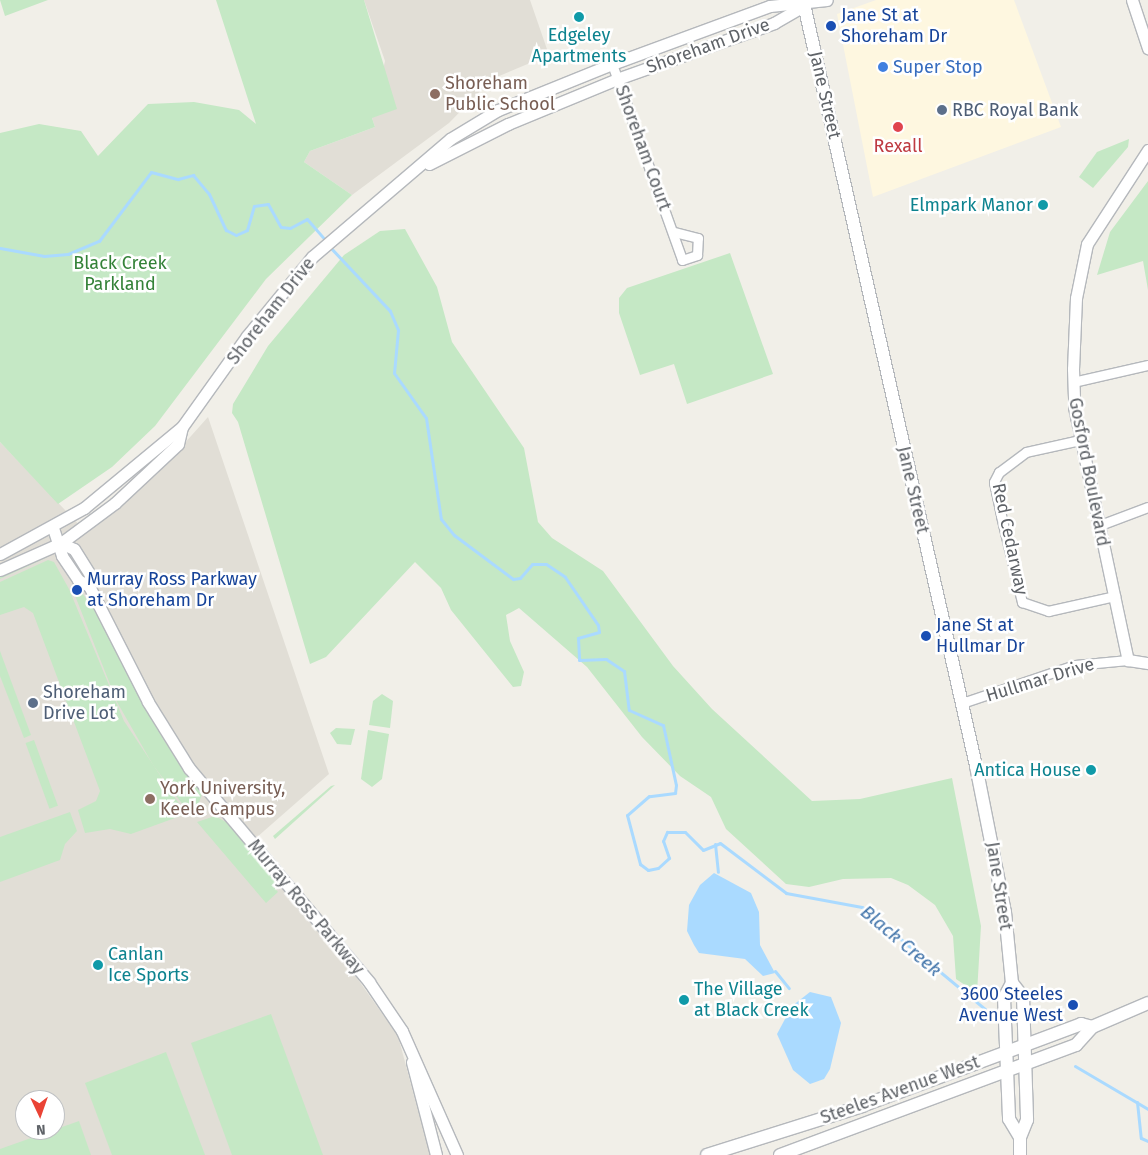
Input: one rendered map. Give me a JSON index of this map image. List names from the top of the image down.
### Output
{
  "streets": {
    "main road": ["Jane Street", "Steeles Avenue West"],
    "street": [
      "Shoreham Drive",
      "Shoreham Court",
      "Gosford Boulevard",
      "Red Cedarway",
      "Hullmar Drive",
      "Murray Ross Parkway"
    ]
  },
  "crossings": [
    ["Shoreham Drive", "Jane Street"],
    ["Shoreham Drive", "Shoreham Court"],
    ["Shoreham Drive", "Murray Ross Parkway"],
    ["Jane Street", "Hullmar Drive"],
    ["Jane Street", "Steeles Avenue West"],
    ["Gosford Boulevard", "Red Cedarway"],
    ["Gosford Boulevard", "Hullmar Drive"]
  ],
  "water": ["Black Creek"],
  "parks": ["Black Creek Parkland"],
  "places": [
    "Edgeley Apartments",
    "Jane St at Shoreham Dr",
    "Super Stop",
    "Shoreham Public School",
    "RBC Royal Bank",
    "Rexall",
    "Elmpark Manor",
    "Murray Ross Parkway at Shoreham Dr",
    "Jane St at Hullmar Dr",
    "Shoreham Drive Lot",
    "Antica House",
    "York University, Keele Campus",
    "Canlan Ice Sports",
    "The Village at Black Creek",
    "3600 Steeles Avenue West"
  ],
  "north": "bottom"
}
